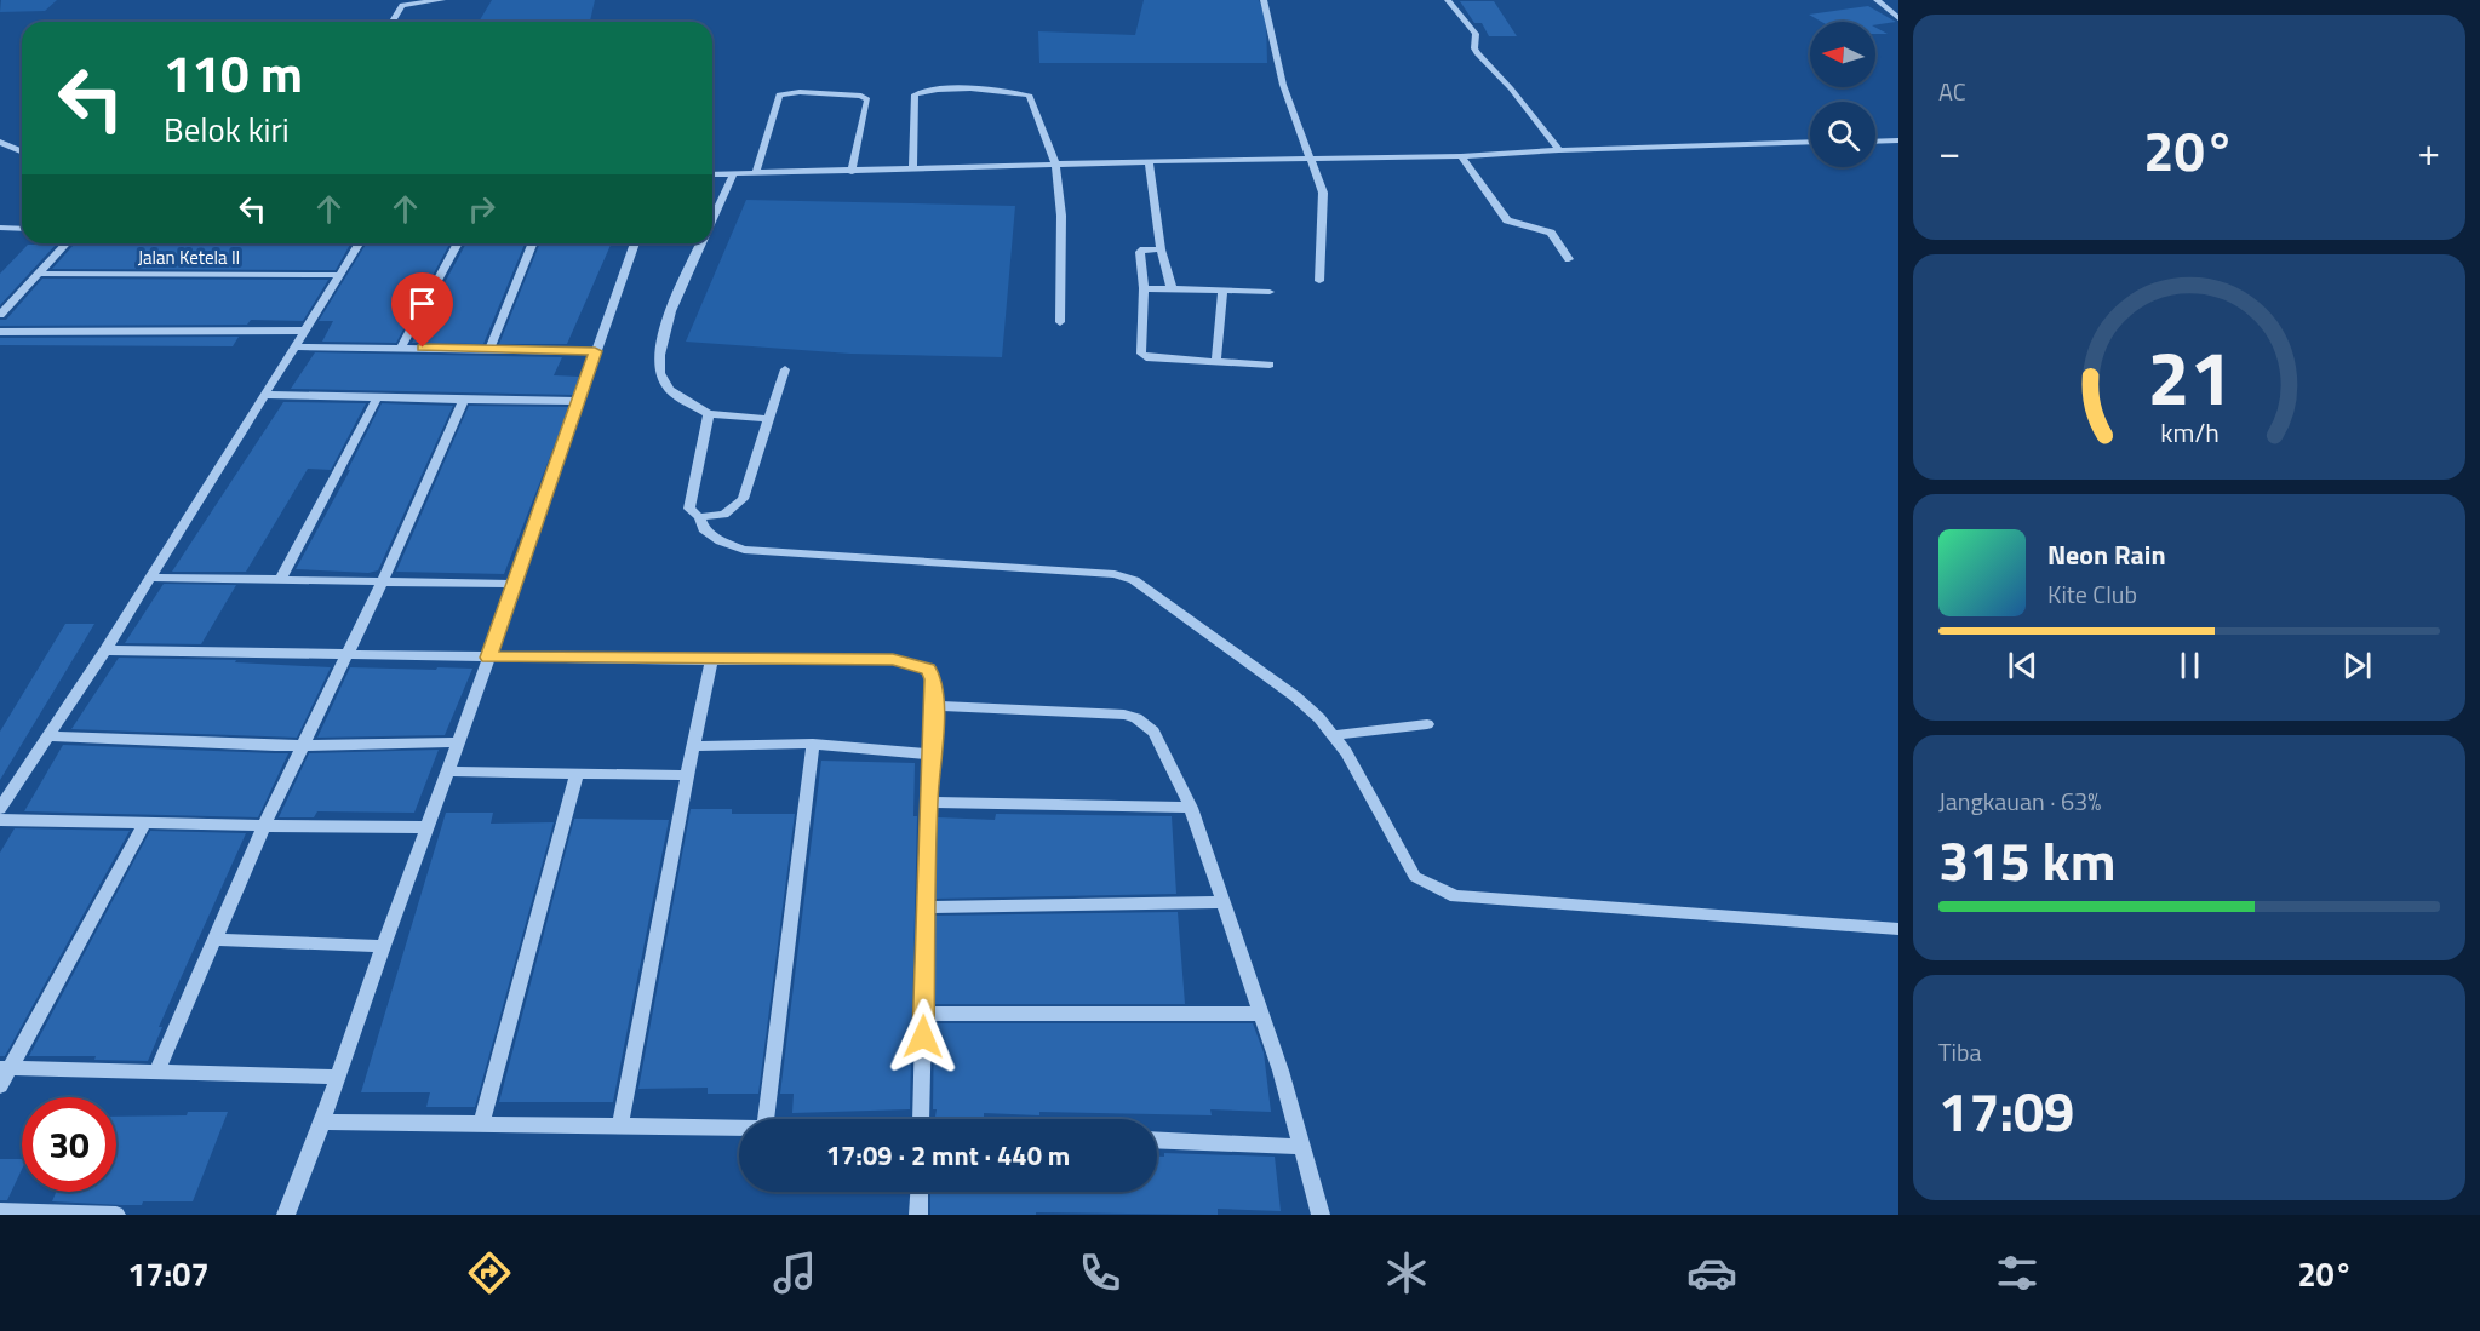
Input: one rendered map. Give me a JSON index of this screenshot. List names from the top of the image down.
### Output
{
  "streets": {
    "street": ["Jalan Ketela II"]
  },
  "north": "left",
  "page": {
    "tile": [
      "AC",
      ["Jangkauan · 63%", "315 km"],
      ["Tiba", "17:09"]
    ],
    "turn": ["110 m", "Belok kiri"],
    "heat": ["−", "20°", "+"],
    "song": ["Neon Rain", "Kite Club"],
    "limit": "30",
    "trip": "17:09 · 2 mnt · 440 m",
    "tabs": ["17:07", "20°"],
    "gauge": ["21", "km/h"]
  }
}
